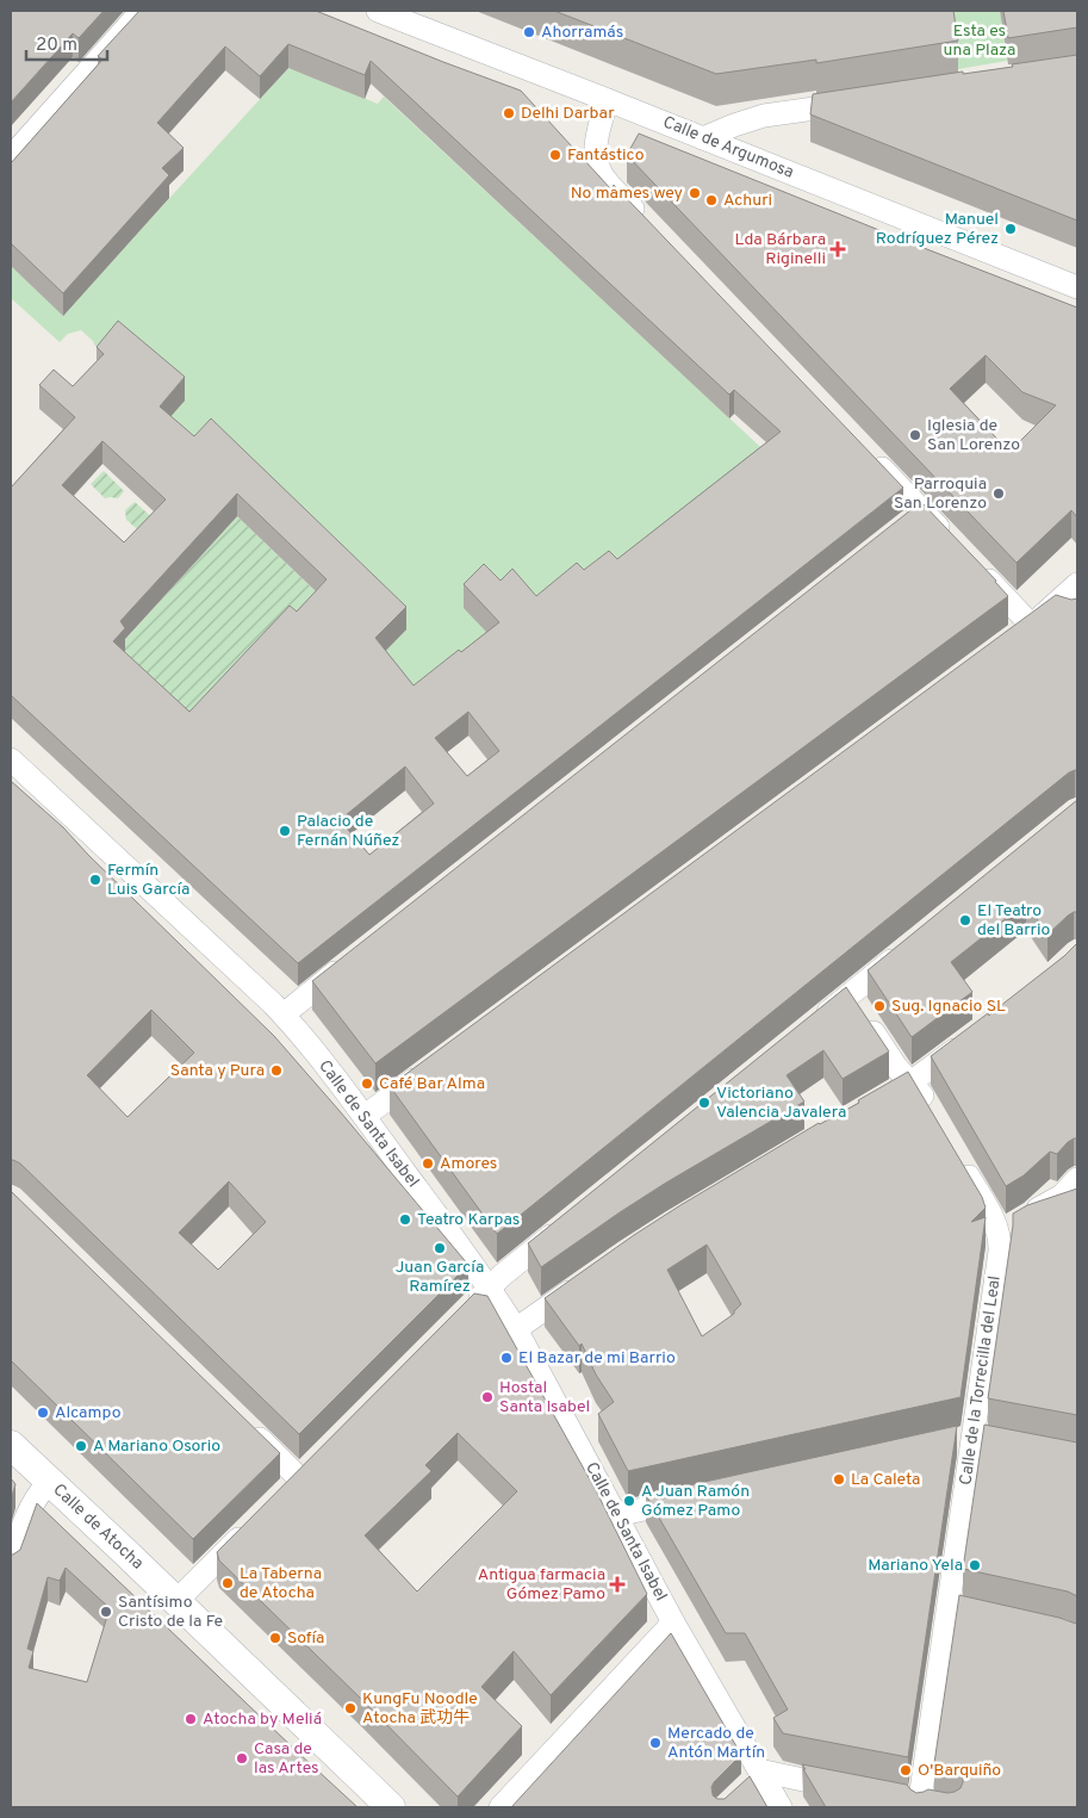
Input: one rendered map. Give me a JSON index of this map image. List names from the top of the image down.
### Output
{
  "streets": {
    "street": [
      "Calle de Argumosa",
      "Calle de Santa Isabel",
      "Calle de la Torrecilla del Leal",
      "Calle de Atocha"
    ]
  },
  "parks": ["Esta es una Plaza"],
  "places": {
    "other": [
      "Ahorramás",
      "Delhi Darbar",
      "Fantástico",
      "No mames wey",
      "Achuri",
      "Manuel Rodríguez Pérez",
      "Iglesia de San Lorenzo",
      "Parroquia San Lorenzo",
      "Palacio de Fernán Núñez",
      "Fermín Luis García",
      "El Teatro del Barrio",
      "Sug. Ignacio SL",
      "Santa y Pura",
      "Café Bar Alma",
      "Victoriano Valencia Javalera",
      "Amores",
      "Teatro Karpas",
      "Juan García Ramírez",
      "El Bazar de mi Barrio",
      "Hostal Santa Isabel",
      "Alcampo",
      "A Mariano Osorio",
      "La Caleta",
      "A Juan Ramón Gómez Pamo",
      "Mariano Yela",
      "La Taberna de Atocha",
      "Santísimo Cristo de la Fe",
      "Sofía",
      "KungFu Noodle Atocha 武功牛",
      "Atocha by Meliá",
      "Mercado de Antón Martín",
      "Casa de las Artes",
      "O'Barquiño"
    ],
    "health": ["Lda Bárbara Riginelli", "Antigua farmacia Gómez Pamo"]
  },
  "scale_bar": "20 m"
}
